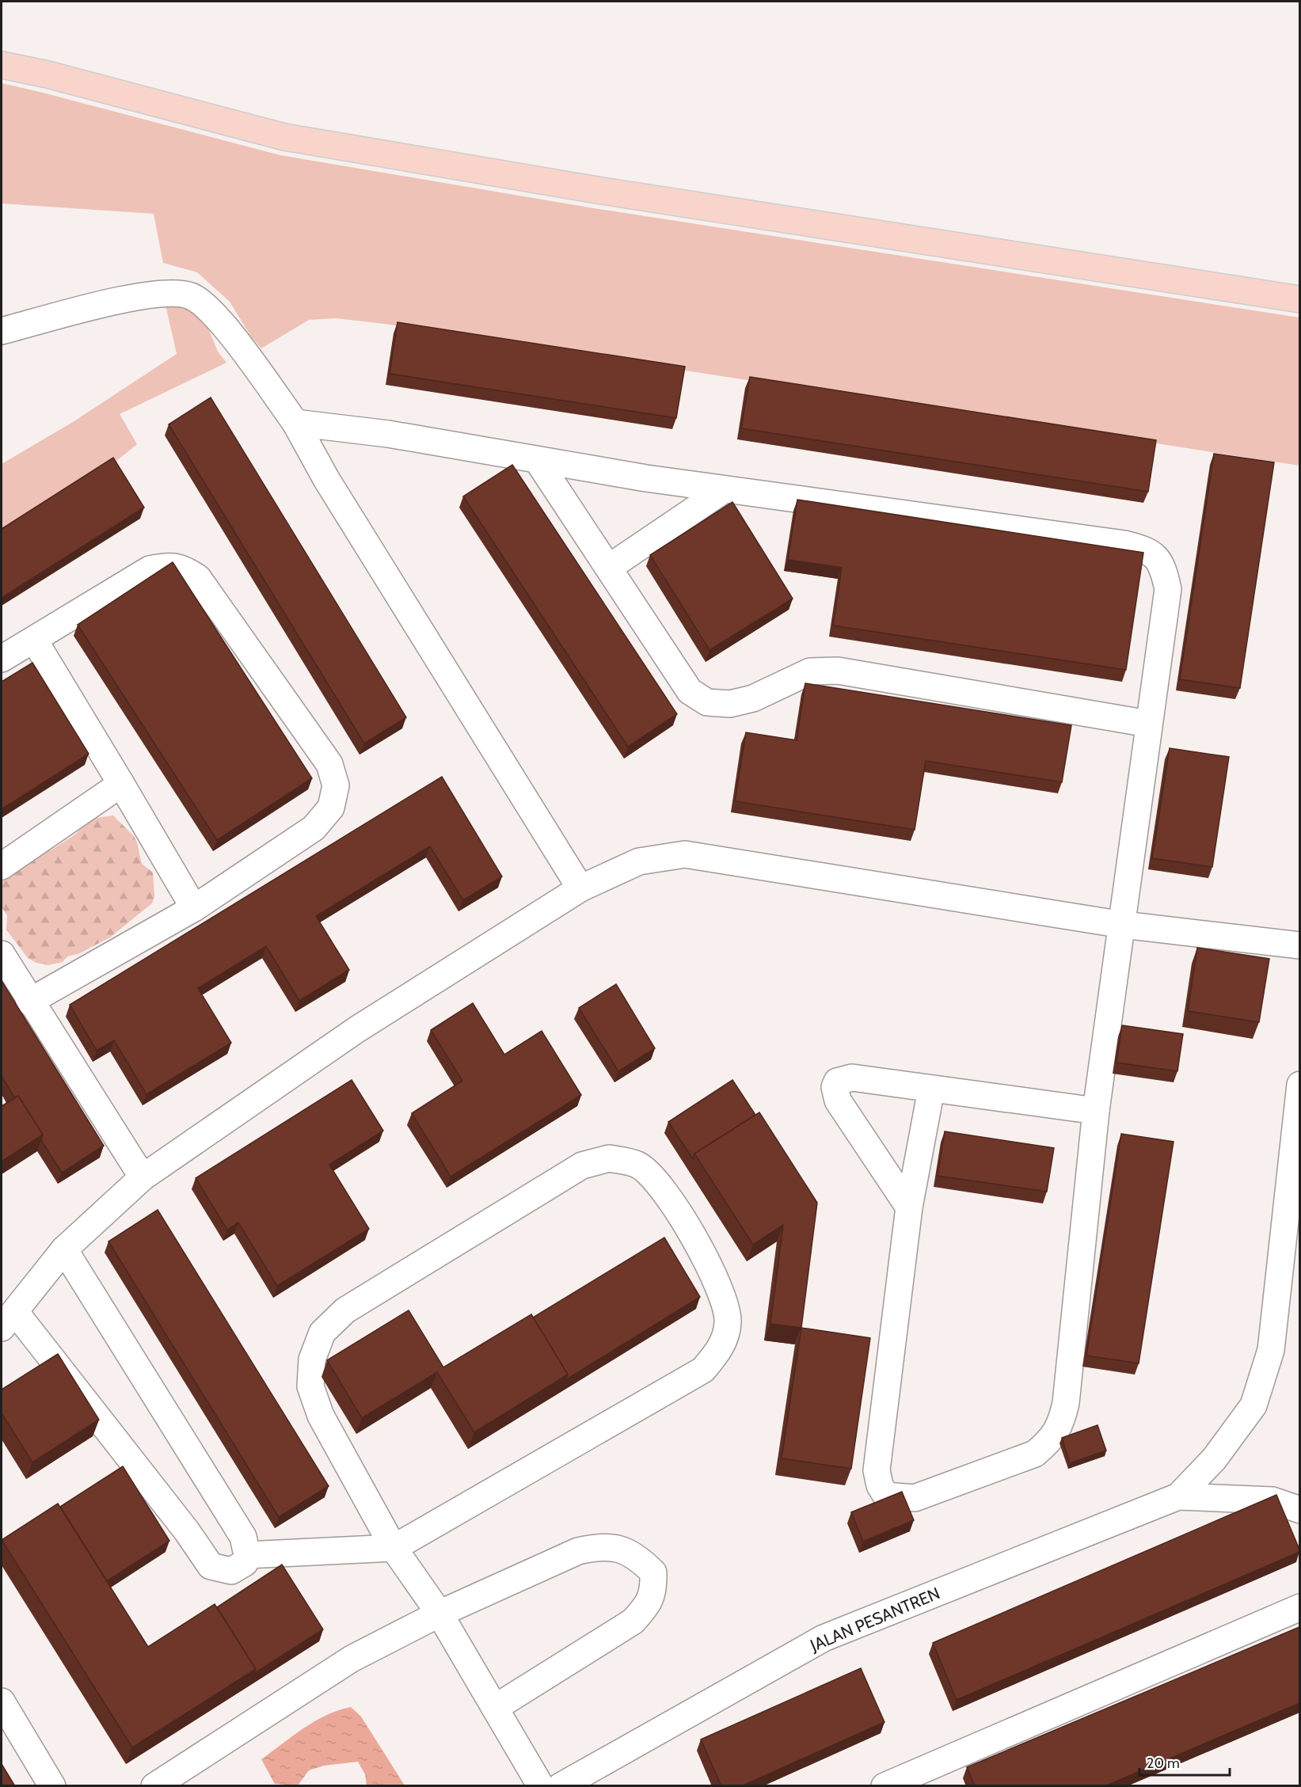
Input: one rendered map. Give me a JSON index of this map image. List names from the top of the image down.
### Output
{
  "streets": {
    "street": ["JALAN PESANTREN"]
  },
  "scale_bar": "20 m"
}
